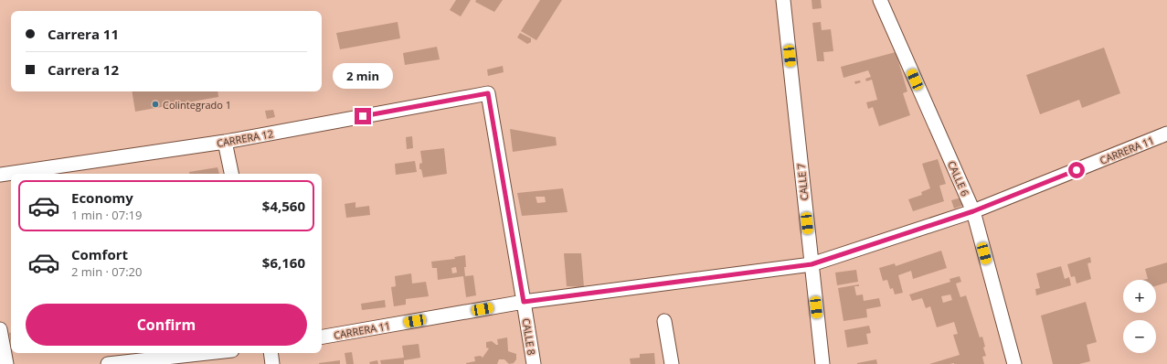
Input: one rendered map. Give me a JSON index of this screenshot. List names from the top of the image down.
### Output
{
  "streets": {
    "street": [
      "CARRERA 12",
      "CARRERA 11",
      "CALLE 6",
      "CALLE 7",
      "CALLE 8"
    ]
  },
  "crossings": [
    ["CARRERA 12", "CALLE 8"],
    ["CARRERA 11", "CALLE 6"],
    ["CARRERA 11", "CALLE 7"],
    ["CARRERA 11", "CALLE 8"]
  ],
  "places": ["Colintegrado 1"],
  "page": {
    "banner": ["Carrera 11", "Carrera 12"],
    "bubble": "2 min",
    "list": [
      {
        "name": "Economy",
        "note": "1 min · 07:19",
        "value": "$4,560"
      },
      {
        "name": "Comfort",
        "note": "2 min · 07:20",
        "value": "$6,160"
      }
    ],
    "map_buttons": ["+", "−"],
    "buttons": "Confirm"
  }
}
